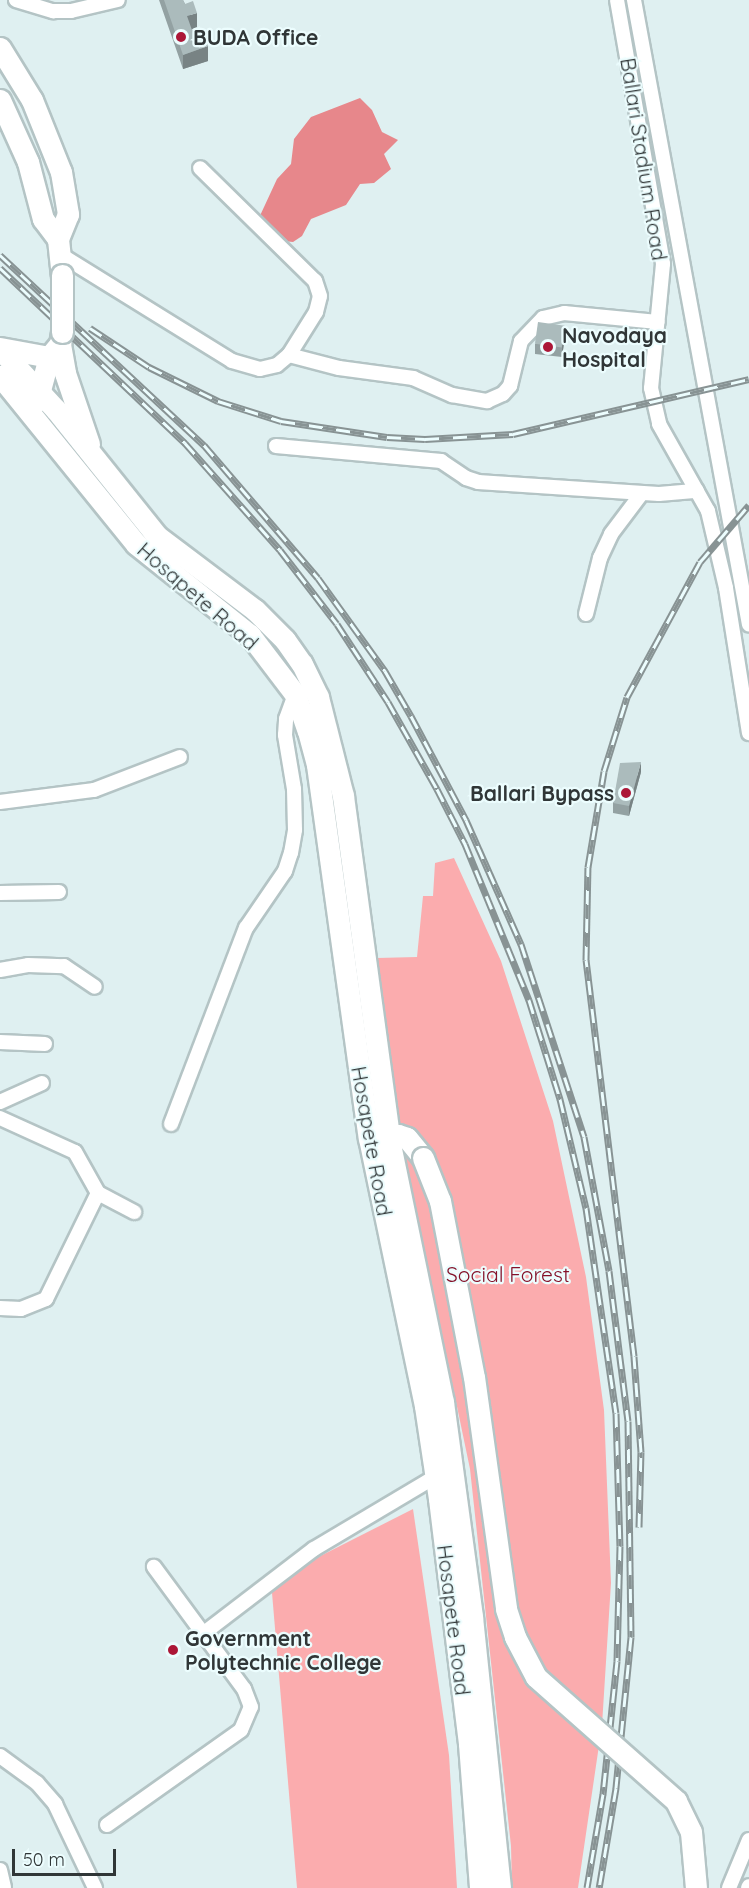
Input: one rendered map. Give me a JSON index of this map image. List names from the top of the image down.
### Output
{
  "streets": {
    "highway": ["Hosapete Road"],
    "street": ["Ballari Stadium Road"]
  },
  "parks": ["Social Forest"],
  "places": [
    "BUDA Office",
    "Navodaya Hospital",
    "Ballari Bypass",
    "Government Polytechnic College"
  ],
  "scale_bar": "50 m"
}
